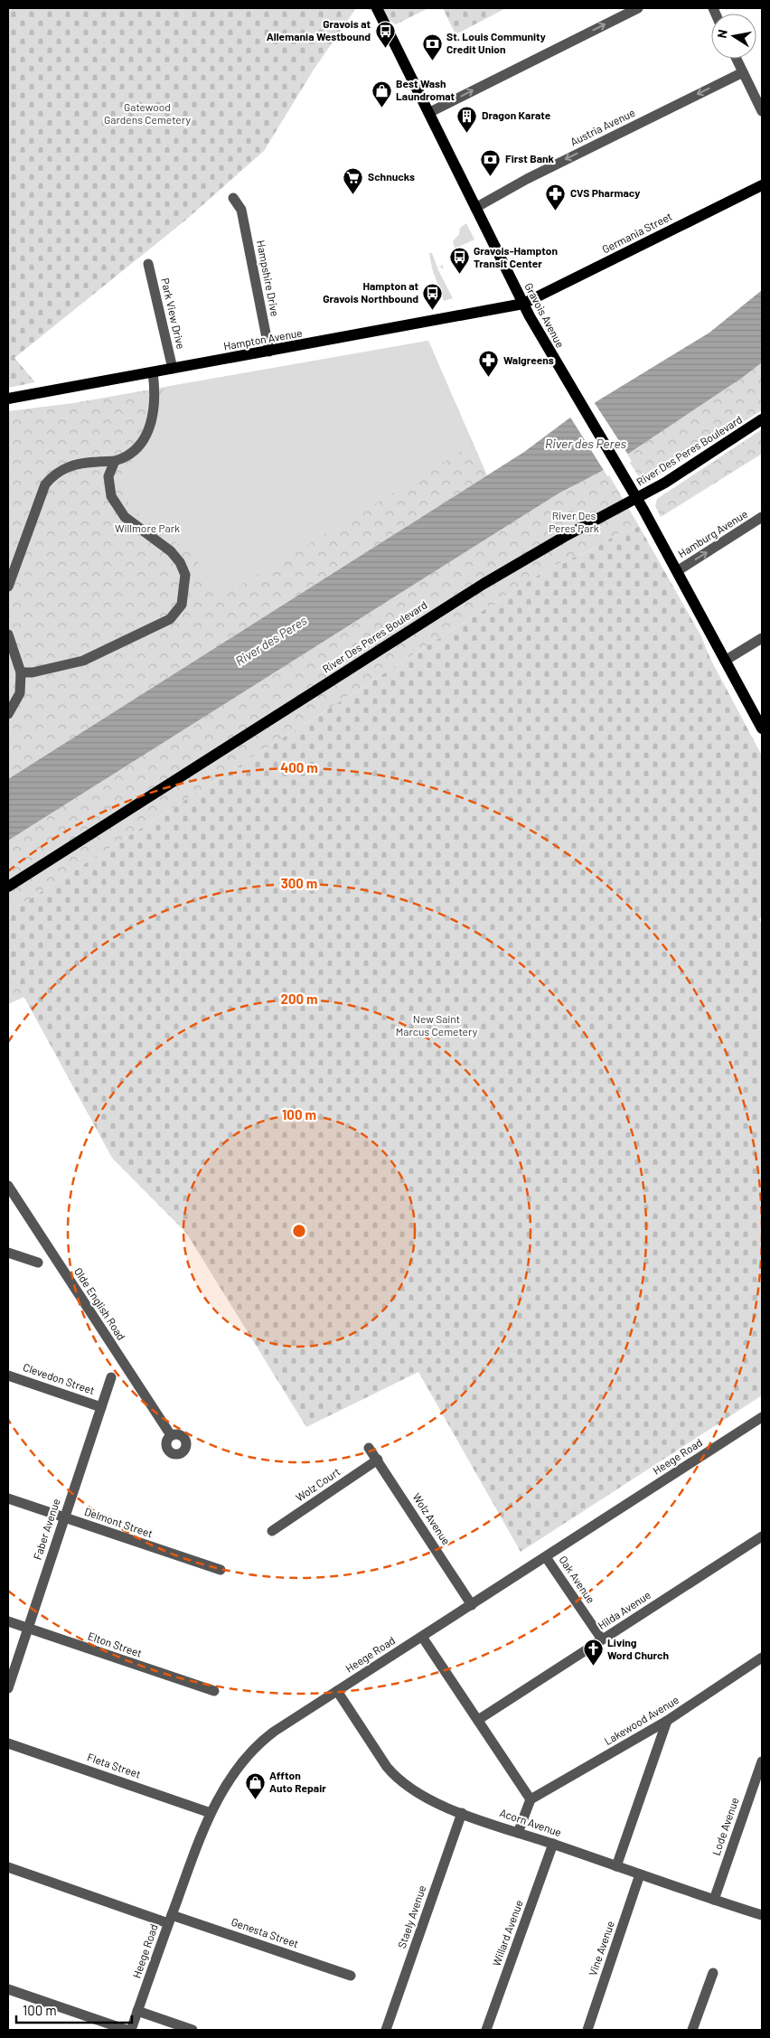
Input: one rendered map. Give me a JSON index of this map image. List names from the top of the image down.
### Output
{
  "streets": {
    "main road": [
      "Germania Street",
      "Gravois Avenue",
      "Hampton Avenue",
      "River Des Peres Boulevard"
    ],
    "street": [
      "Austria Avenue",
      "Hampshire Drive",
      "Park View Drive",
      "Hamburg Avenue",
      "Olde English Road",
      "Clevedon Street",
      "Heege Road",
      "Wolz Court",
      "Wolz Avenue",
      "Delmont Street",
      "Faber Avenue",
      "Oak Avenue",
      "Hilda Avenue",
      "Elton Street",
      "Lakewood Avenue",
      "Fleta Street",
      "Acorn Avenue",
      "Lode Avenue",
      "Staely Avenue",
      "Genesta Street",
      "Willard Avenue",
      "Vine Avenue"
    ]
  },
  "crossings": [
    ["Austria Avenue", "Gravois Avenue"],
    ["Germania Street", "Gravois Avenue"],
    ["Germania Street", "Hampton Avenue"],
    ["Hampshire Drive", "Hampton Avenue"],
    ["Park View Drive", "Hampton Avenue"],
    ["Gravois Avenue", "Hampton Avenue"],
    ["Gravois Avenue", "River Des Peres Boulevard"],
    ["Gravois Avenue", "Hamburg Avenue"],
    ["Clevedon Street", "Faber Avenue"],
    ["Heege Road", "Wolz Avenue"],
    ["Heege Road", "Oak Avenue"],
    ["Heege Road", "Fleta Street"],
    ["Heege Road", "Acorn Avenue"],
    ["Heege Road", "Genesta Street"],
    ["Wolz Court", "Wolz Avenue"],
    ["Delmont Street", "Faber Avenue"],
    ["Faber Avenue", "Elton Street"],
    ["Oak Avenue", "Hilda Avenue"],
    ["Acorn Avenue", "Lode Avenue"],
    ["Acorn Avenue", "Staely Avenue"],
    ["Acorn Avenue", "Willard Avenue"],
    ["Acorn Avenue", "Vine Avenue"]
  ],
  "one_way": ["Austria Avenue", "Hamburg Avenue"],
  "water": ["River des Peres"],
  "parks": [
    "Gatewood Gardens Cemetery",
    "River Des Peres Park",
    "Willmore Park",
    "New Saint Marcus Cemetery"
  ],
  "places": {
    "bus stop": ["Gravois at Allemania Westbound", "Gravois-Hampton Transit Center", "Hampton at Gravois Northbound"],
    "bank": ["St. Louis Community Credit Union", "First Bank"],
    "shop": ["Best Wash Laundromat", "Affton Auto Repair"],
    "building": ["Dragon Karate"],
    "supermarket": ["Schnucks"],
    "pharmacy": ["CVS Pharmacy", "Walgreens"],
    "church": ["Living Word Church"]
  },
  "scale_bar": "100 m",
  "north": "left",
  "rings": [
    "400 m",
    "300 m",
    "200 m",
    "100 m"
  ]
}
